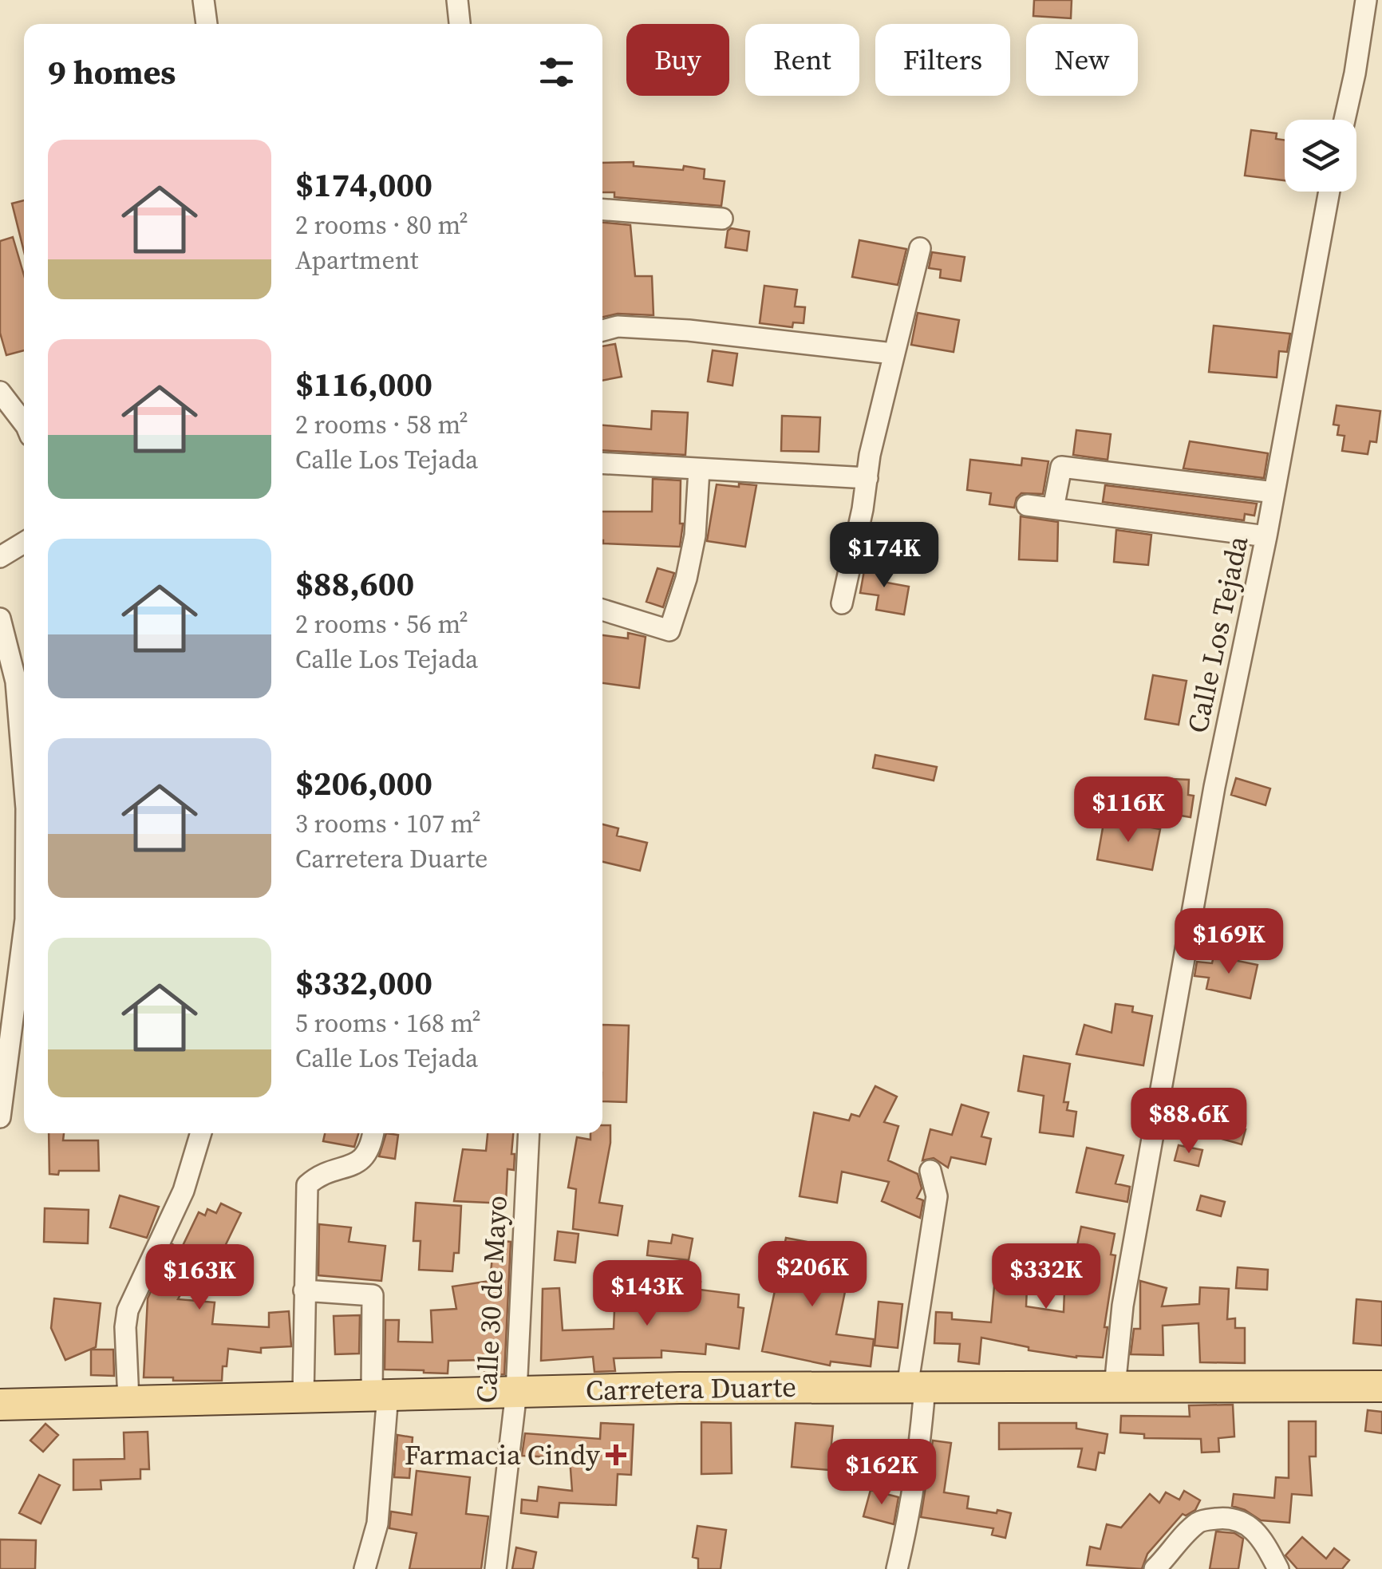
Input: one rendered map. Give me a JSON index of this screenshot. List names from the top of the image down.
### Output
{
  "streets": {
    "main road": ["Carretera Duarte"],
    "street": ["Calle Los Tejada", "Calle 30 de Mayo"]
  },
  "crossings": [
    ["Calle Los Tejada", "Carretera Duarte"],
    ["Calle 30 de Mayo", "Carretera Duarte"]
  ],
  "places": {
    "health": ["Farmacia Cindy"]
  },
  "page": {
    "chip": [
      "Buy",
      "Rent",
      "Filters",
      "New"
    ],
    "heading": "9 homes",
    "list": [
      {
        "name": "$174,000",
        "note": "2 rooms · 80 m² · Apartment"
      },
      {
        "name": "$116,000",
        "note": "2 rooms · 58 m² · Calle Los Tejada"
      },
      {
        "name": "$88,600",
        "note": "2 rooms · 56 m² · Calle Los Tejada"
      },
      {
        "name": "$206,000",
        "note": "3 rooms · 107 m² · Carretera Duarte"
      },
      {
        "name": "$332,000",
        "note": "5 rooms · 168 m² · Calle Los Tejada"
      }
    ],
    "price": [
      "$174K",
      "$116K",
      "$169K",
      "$88.6K",
      "$206K",
      "$332K",
      "$163K",
      "$143K",
      "$162K"
    ]
  }
}
